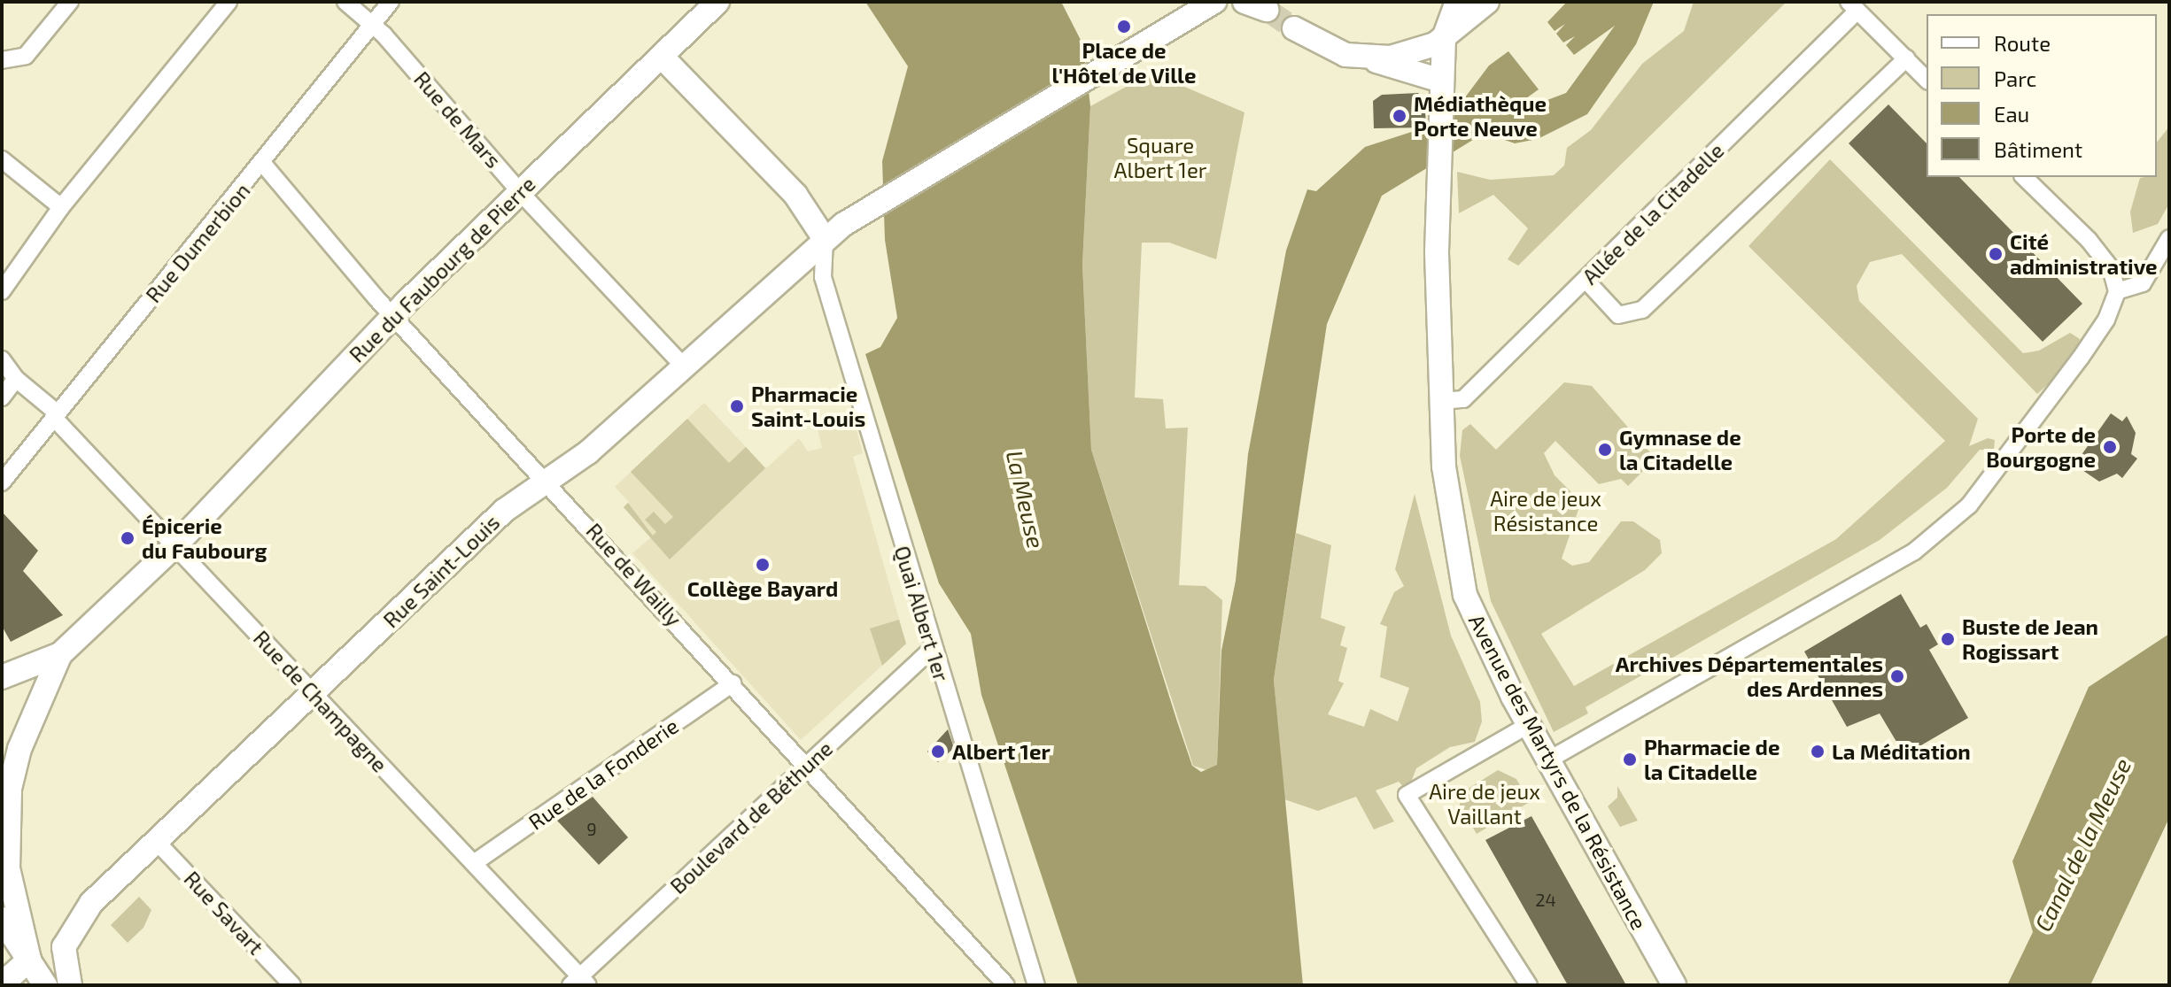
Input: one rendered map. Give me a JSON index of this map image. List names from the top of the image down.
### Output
{
  "streets": {
    "main road": ["Rue du Faubourg de Pierre", "Rue Saint-Louis", "Avenue des Martyrs de la Résistance"],
    "street": [
      "Rue de Mars",
      "Allée de la Citadelle",
      "Rue Dumerbion",
      "Rue de Wailly",
      "Quai Albert 1er",
      "Rue de Champagne",
      "Rue de la Fonderie",
      "Boulevard de Béthune",
      "Rue Savart"
    ]
  },
  "crossings": [
    ["Rue de Mars", "Rue Dumerbion"],
    ["Rue de Mars", "Rue du Faubourg de Pierre"],
    ["Rue de Mars", "Rue Saint-Louis"],
    ["Allée de la Citadelle", "Avenue des Martyrs de la Résistance"],
    ["Rue Dumerbion", "Rue de Wailly"],
    ["Rue Dumerbion", "Rue de Champagne"],
    ["Rue du Faubourg de Pierre", "Rue de Wailly"],
    ["Rue du Faubourg de Pierre", "Rue de Champagne"],
    ["Rue Saint-Louis", "Rue de Wailly"],
    ["Rue Saint-Louis", "Quai Albert 1er"],
    ["Rue Saint-Louis", "Rue de Champagne"],
    ["Rue Saint-Louis", "Rue Savart"],
    ["Rue de Wailly", "Rue de la Fonderie"],
    ["Rue de Wailly", "Boulevard de Béthune"],
    ["Quai Albert 1er", "Boulevard de Béthune"],
    ["Rue de Champagne", "Rue de la Fonderie"],
    ["Rue de Champagne", "Boulevard de Béthune"]
  ],
  "water": ["La Meuse", "Canal de la Meuse"],
  "parks": ["Square Albert 1er", "Aire de jeux Résistance", "Aire de jeux Vaillant"],
  "places": [
    "Place de l'Hôtel de Ville",
    "Médiathèque Porte Neuve",
    "Cité administrative",
    "Pharmacie Saint-Louis",
    "Porte de Bourgogne",
    "Gymnase de la Citadelle",
    "Épicerie du Faubourg",
    "Collège Bayard",
    "Buste de Jean Rogissart",
    "Archives Départementales des Ardennes",
    "Albert 1er",
    "La Méditation",
    "Pharmacie de la Citadelle"
  ],
  "house_numbers": ["9", "24"],
  "legend": [
    "Route",
    "Parc",
    "Eau",
    "Bâtiment"
  ]
}
